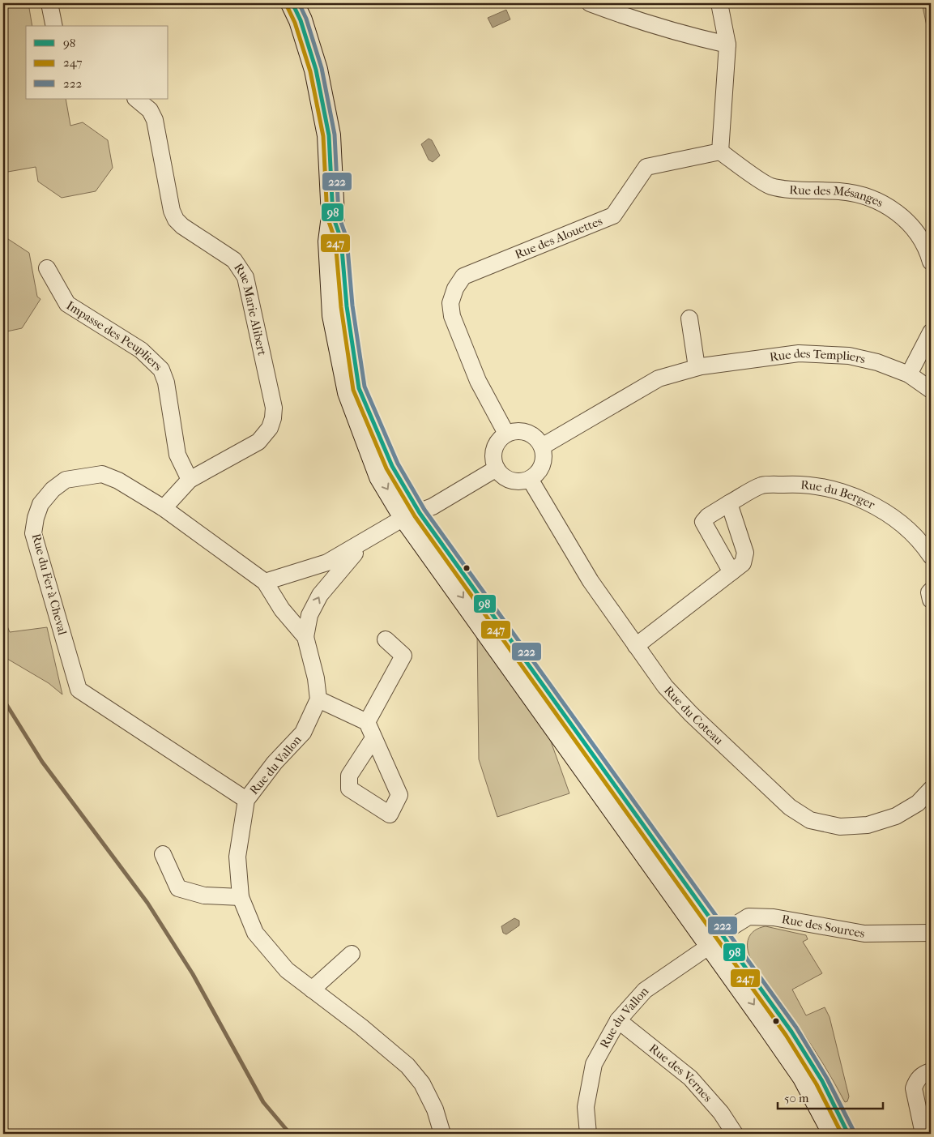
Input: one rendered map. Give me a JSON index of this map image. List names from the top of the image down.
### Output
{
  "streets": {
    "street": [
      "Rue des Mésanges",
      "Rue des Alouettes",
      "Rue Marie Alibert",
      "Impasse des Peupliers",
      "Rue des Templiers",
      "Rue du Berger",
      "Rue du Fer à Cheval",
      "Rue du Coteau",
      "Rue du Vallon",
      "Rue des Sources",
      "Rue des Vernes"
    ]
  },
  "crossings": [
    ["Rue des Mésanges", "Rue des Alouettes"],
    ["Rue des Alouettes", "Rue des Templiers"],
    ["Rue des Alouettes", "Rue du Coteau"],
    ["Rue Marie Alibert", "Impasse des Peupliers"],
    ["Rue Marie Alibert", "Rue du Fer à Cheval"],
    ["Rue des Templiers", "Rue du Coteau"],
    ["Rue du Fer à Cheval", "Rue du Vallon"],
    ["Rue du Vallon", "Rue des Sources"],
    ["Rue du Vallon", "Rue des Vernes"]
  ],
  "lines": ["transit line 98", "transit line 222", "transit line 247"],
  "legend": ["98", "247", "222"],
  "scale_bar": "50 m"
}
